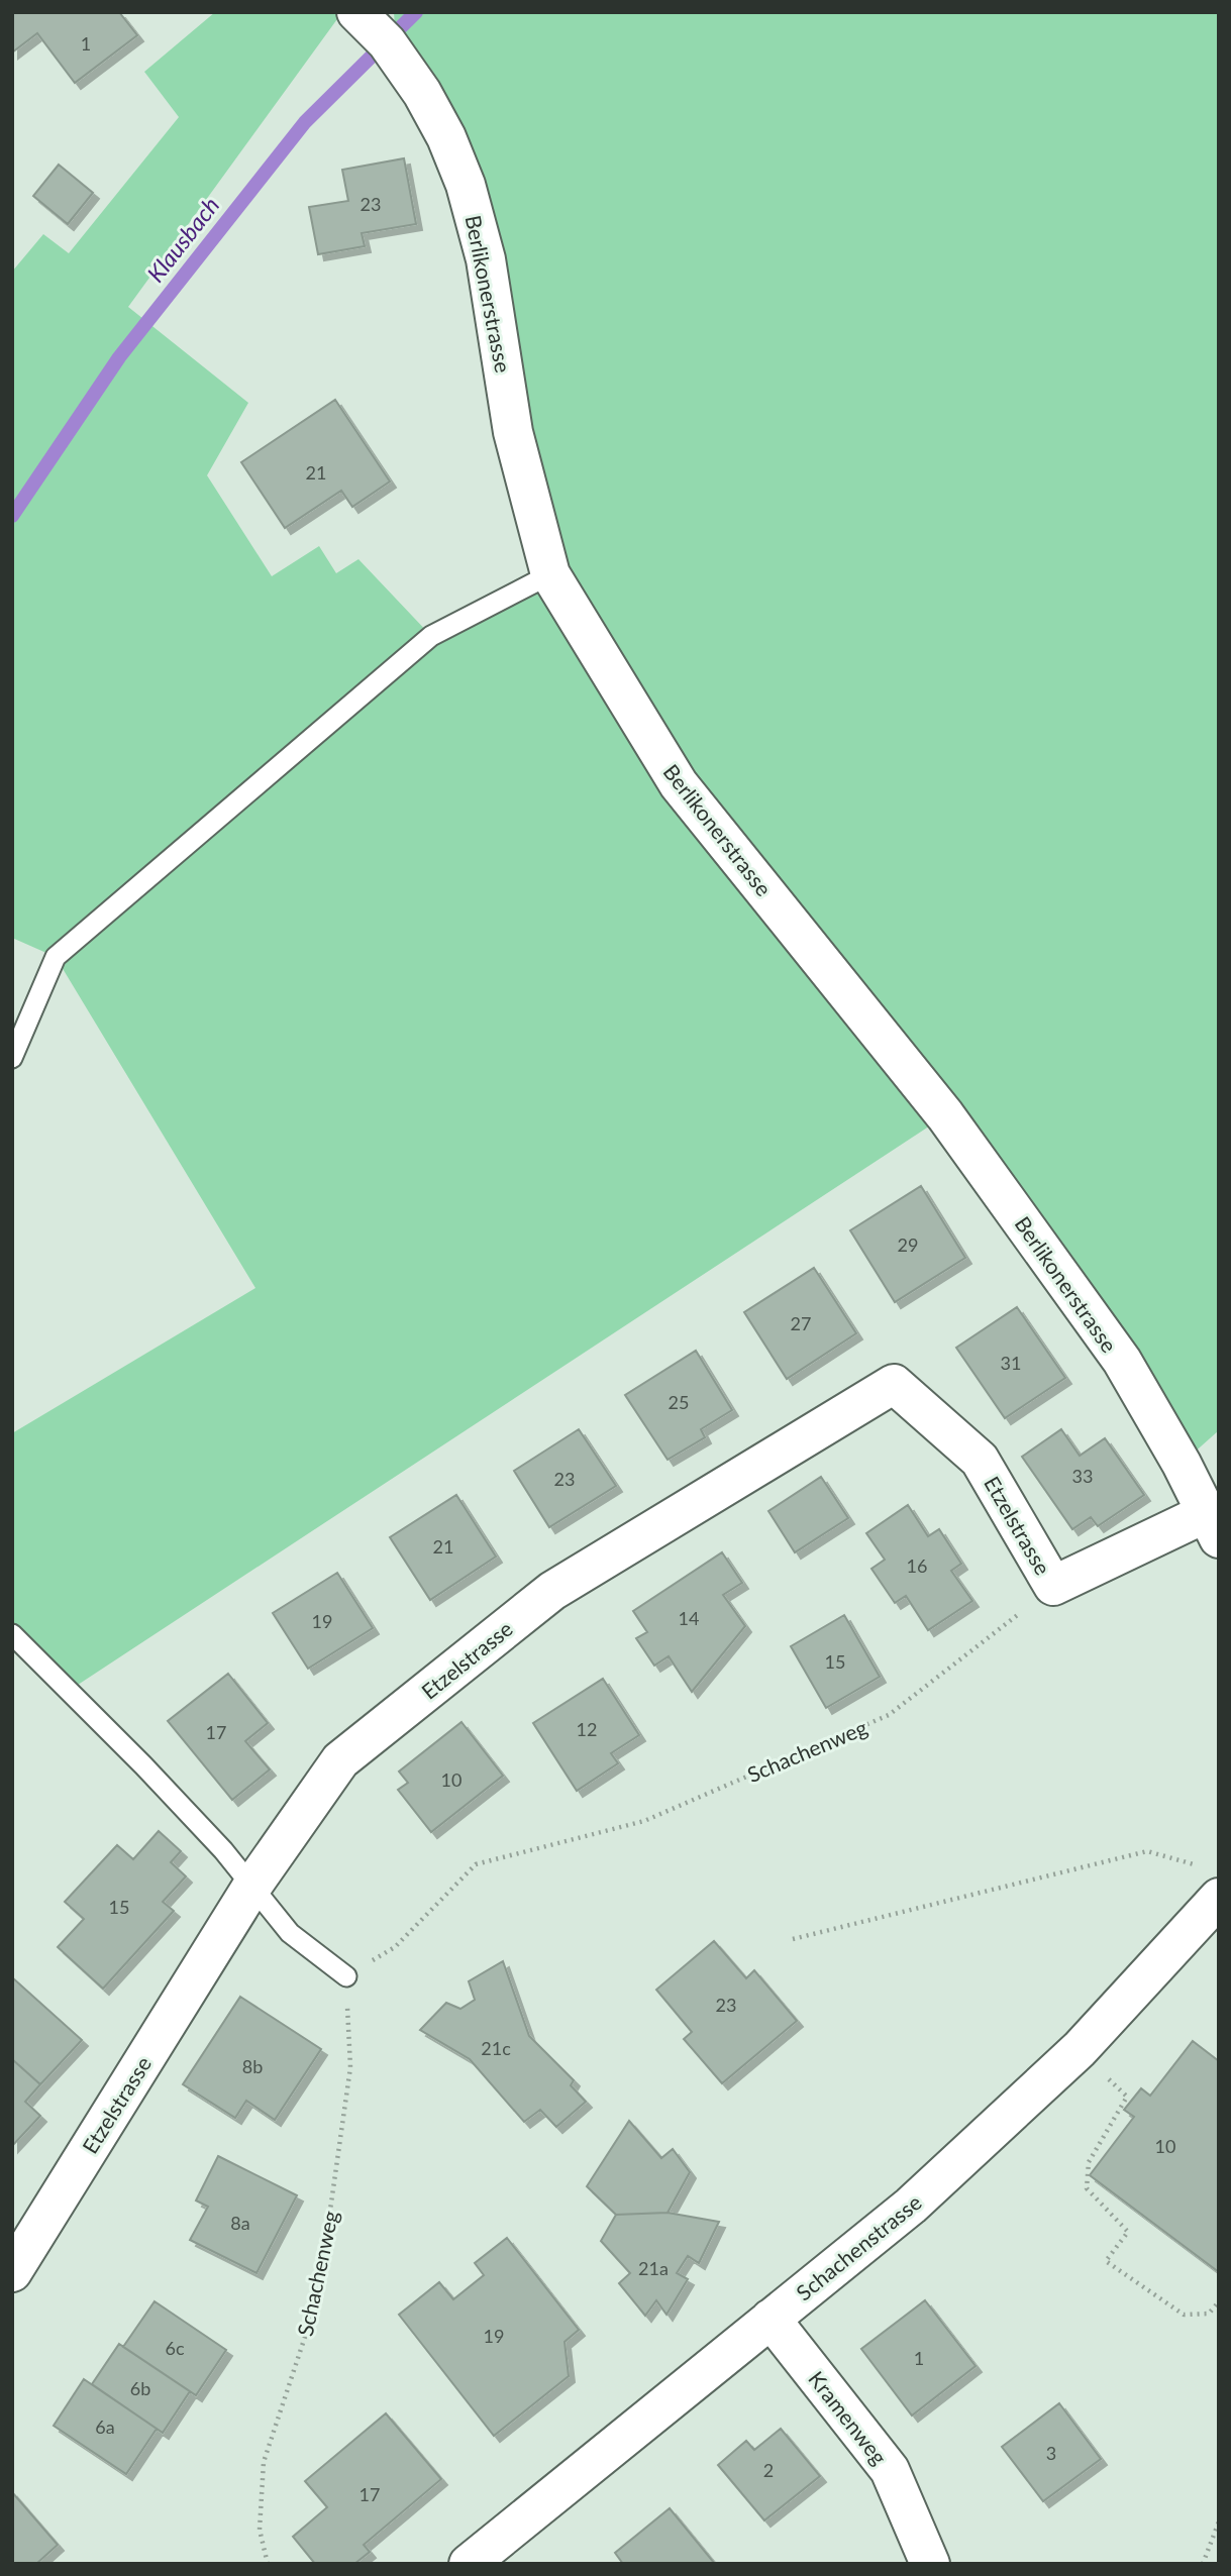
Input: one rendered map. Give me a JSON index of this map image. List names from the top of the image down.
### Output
{
  "streets": {
    "street": [
      "Berlikonerstrasse",
      "Etzelstrasse",
      "Schachenstrasse",
      "Kramenweg"
    ],
    "path": ["Schachenweg"]
  },
  "crossings": [
    ["Etzelstrasse", "Schachenweg"],
    ["Schachenstrasse", "Kramenweg"]
  ],
  "water": ["Klausbach"],
  "house_numbers": [
    "1",
    "23",
    "21",
    "29",
    "27",
    "31",
    "25",
    "33",
    "23",
    "21",
    "16",
    "14",
    "19",
    "15",
    "12",
    "17",
    "10",
    "15",
    "23",
    "21c",
    "8b",
    "10",
    "8a",
    "21a",
    "19",
    "6c",
    "1",
    "6b",
    "6a",
    "3",
    "2",
    "17"
  ]
}
